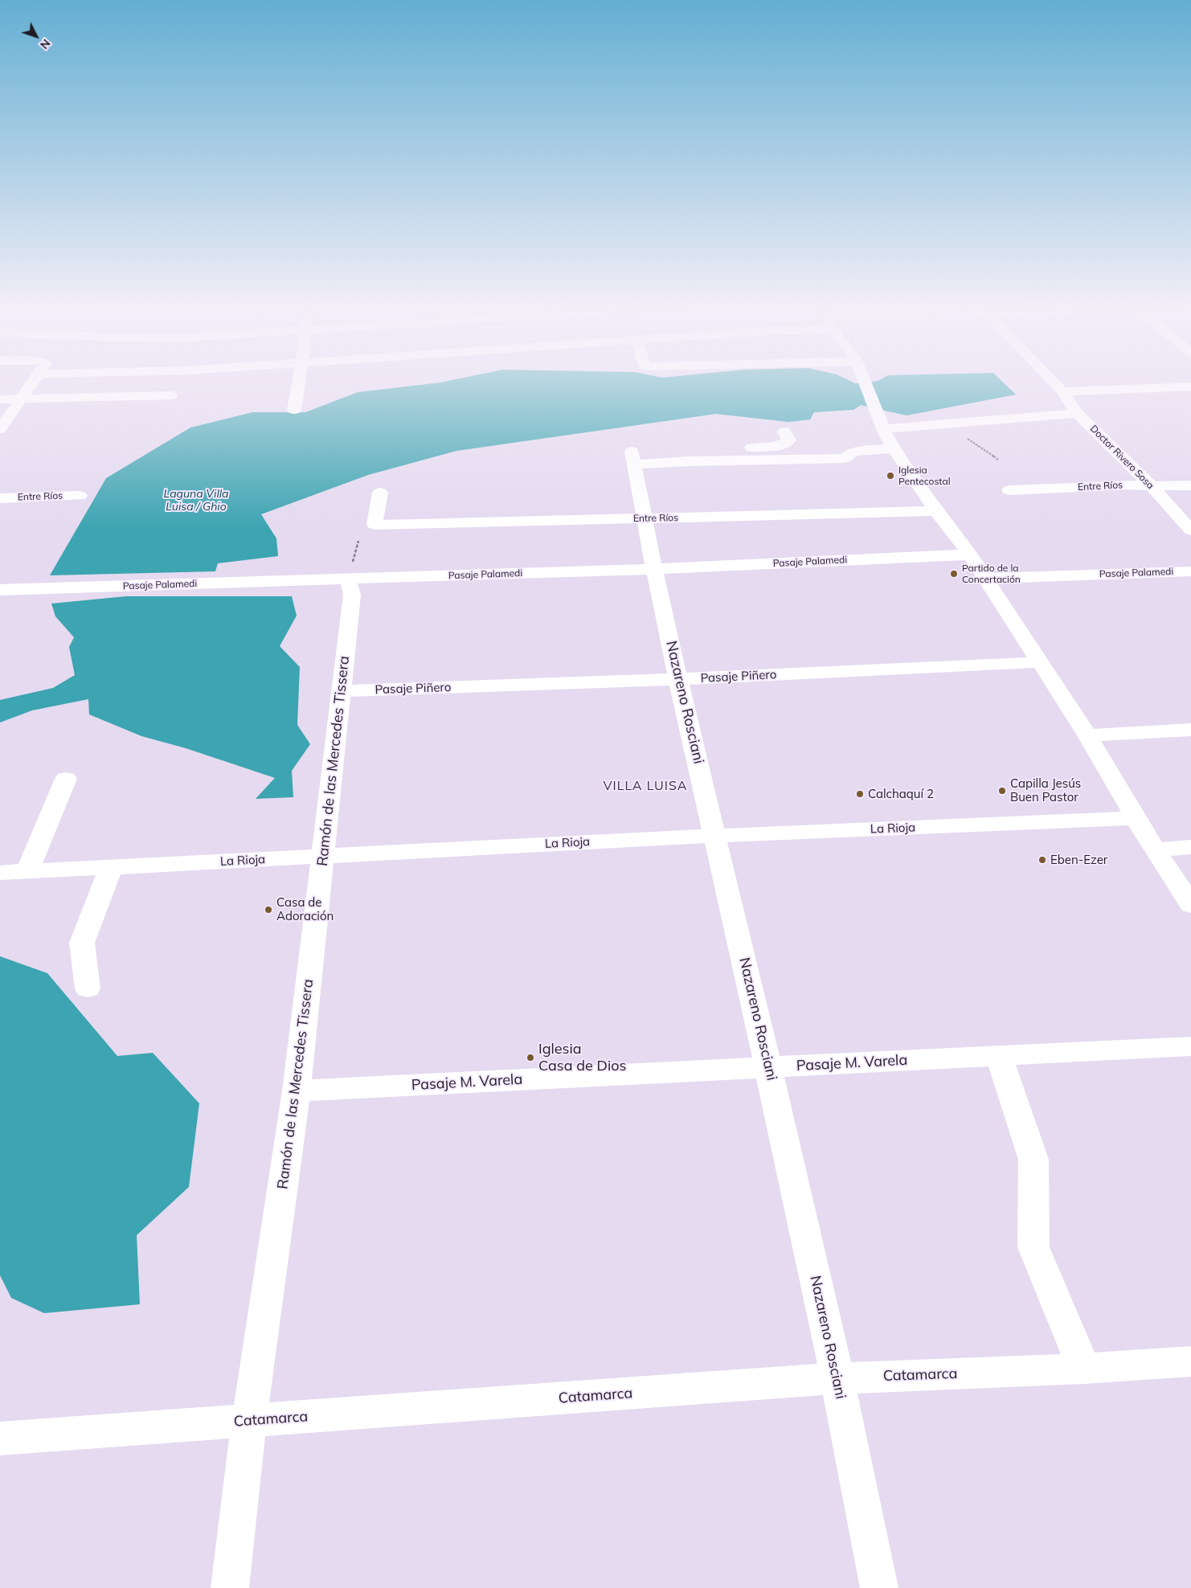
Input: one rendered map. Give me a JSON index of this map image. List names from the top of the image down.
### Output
{
  "streets": {
    "street": [
      "Doctor Rivero Sosa",
      "Entre Ríos",
      "Pasaje Palamedi",
      "Pasaje Piñero",
      "Nazareno Rosciani",
      "Ramón de las Mercedes Tissera",
      "La Rioja",
      "Pasaje M. Varela",
      "Catamarca"
    ]
  },
  "crossings": [
    ["Doctor Rivero Sosa", "Entre Ríos"],
    ["Entre Ríos", "Nazareno Rosciani"],
    ["Pasaje Palamedi", "Nazareno Rosciani"],
    ["Pasaje Palamedi", "Ramón de las Mercedes Tissera"],
    ["Pasaje Piñero", "Nazareno Rosciani"],
    ["Pasaje Piñero", "Ramón de las Mercedes Tissera"],
    ["Nazareno Rosciani", "La Rioja"],
    ["Nazareno Rosciani", "Pasaje M. Varela"],
    ["Nazareno Rosciani", "Catamarca"],
    ["Ramón de las Mercedes Tissera", "La Rioja"],
    ["Ramón de las Mercedes Tissera", "Pasaje M. Varela"],
    ["Ramón de las Mercedes Tissera", "Catamarca"]
  ],
  "districts": ["VILLA LUISA"],
  "water": ["Laguna Villa Luisa / Ghio"],
  "places": [
    "Iglesia Pentecostal",
    "Partido de la Concertación",
    "Capilla Jesús Buen Pastor",
    "Calchaquí 2",
    "Eben-Ezer",
    "Casa de Adoración",
    "Iglesia Casa de Dios"
  ],
  "north": "bottom right"
}
